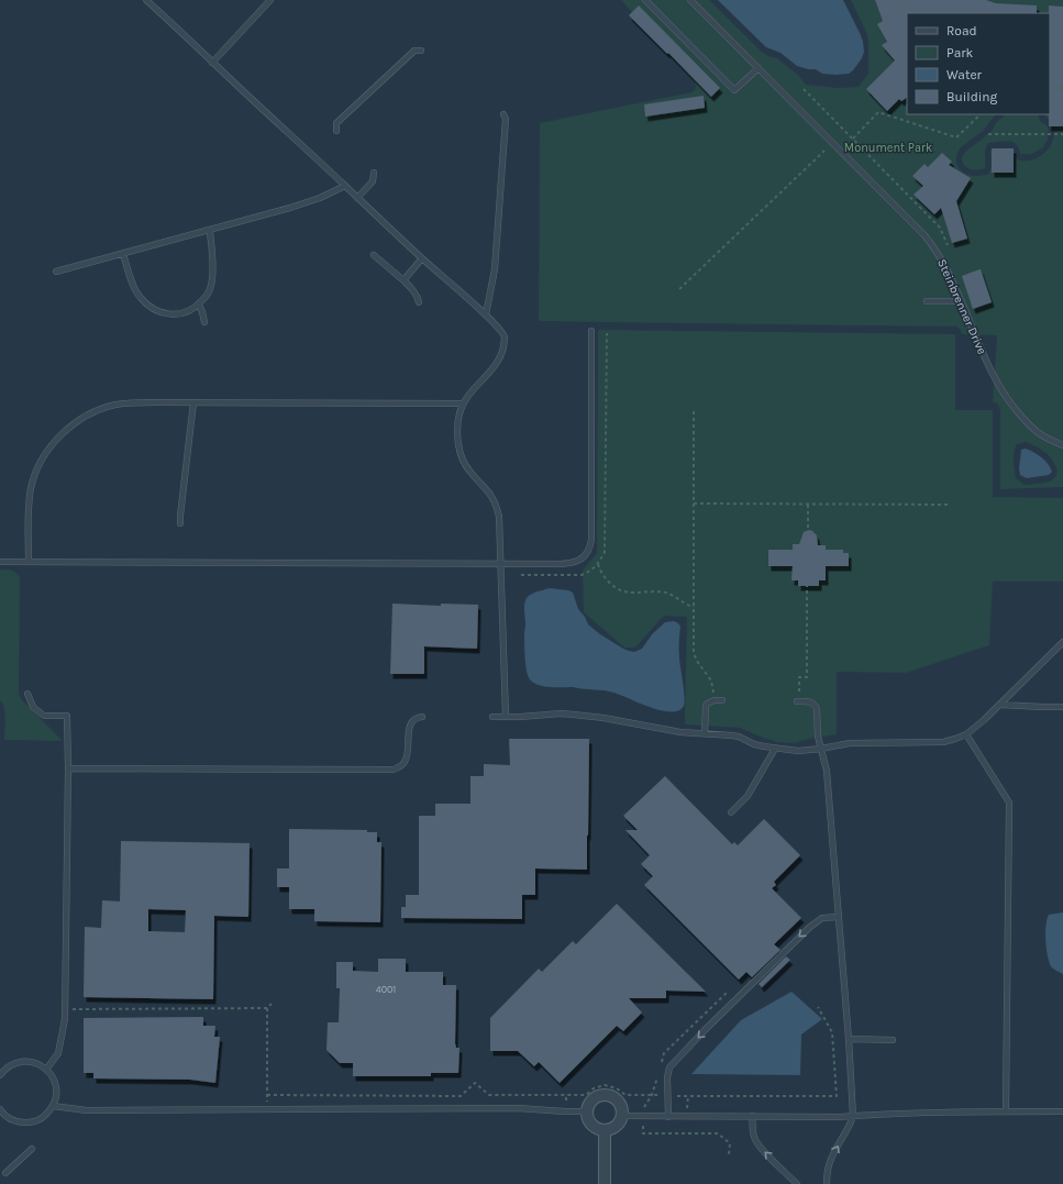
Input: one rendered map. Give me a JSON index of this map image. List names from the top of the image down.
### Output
{
  "streets": {
    "lane": ["Steinbrenner Drive"]
  },
  "parks": ["Monument Park"],
  "house_numbers": ["4001"],
  "legend": [
    "Road",
    "Park",
    "Water",
    "Building"
  ]
}
